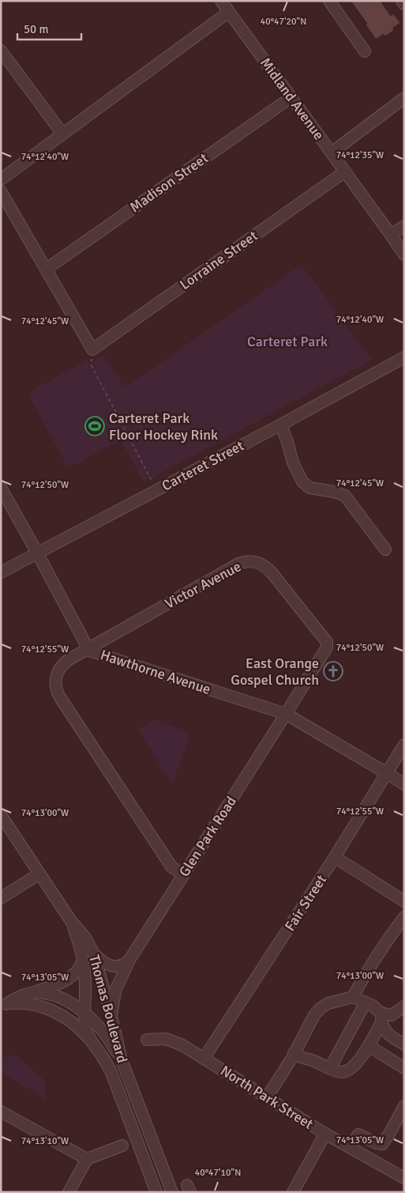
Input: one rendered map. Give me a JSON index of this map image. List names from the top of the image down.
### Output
{
  "streets": {
    "street": [
      "Midland Avenue",
      "Madison Street",
      "Lorraine Street",
      "Carteret Street",
      "Victor Avenue",
      "Hawthorne Avenue",
      "Glen Park Road",
      "Fair Street",
      "Thomas Boulevard",
      "North Park Street"
    ]
  },
  "crossings": [
    ["Midland Avenue", "Madison Street"],
    ["Midland Avenue", "Lorraine Street"],
    ["Carteret Street", "Hawthorne Avenue"],
    ["Victor Avenue", "Hawthorne Avenue"],
    ["Victor Avenue", "Glen Park Road"],
    ["Hawthorne Avenue", "Glen Park Road"],
    ["Hawthorne Avenue", "Fair Street"],
    ["Glen Park Road", "Thomas Boulevard"],
    ["Fair Street", "North Park Street"]
  ],
  "parks": ["Carteret Park"],
  "places": {
    "sports": ["Carteret Park Floor Hockey Rink"],
    "church": ["East Orange Gospel Church"]
  },
  "scale_bar": "50 m",
  "coordinates": [
    "40°47'20\"N",
    "74°12'35\"W",
    "74°12'40\"W",
    "74°12'45\"W",
    "74°12'50\"W",
    "74°12'55\"W",
    "74°13'00\"W",
    "74°13'05\"W",
    "74°13'10\"W",
    "40°47'10\"N"
  ]
}
